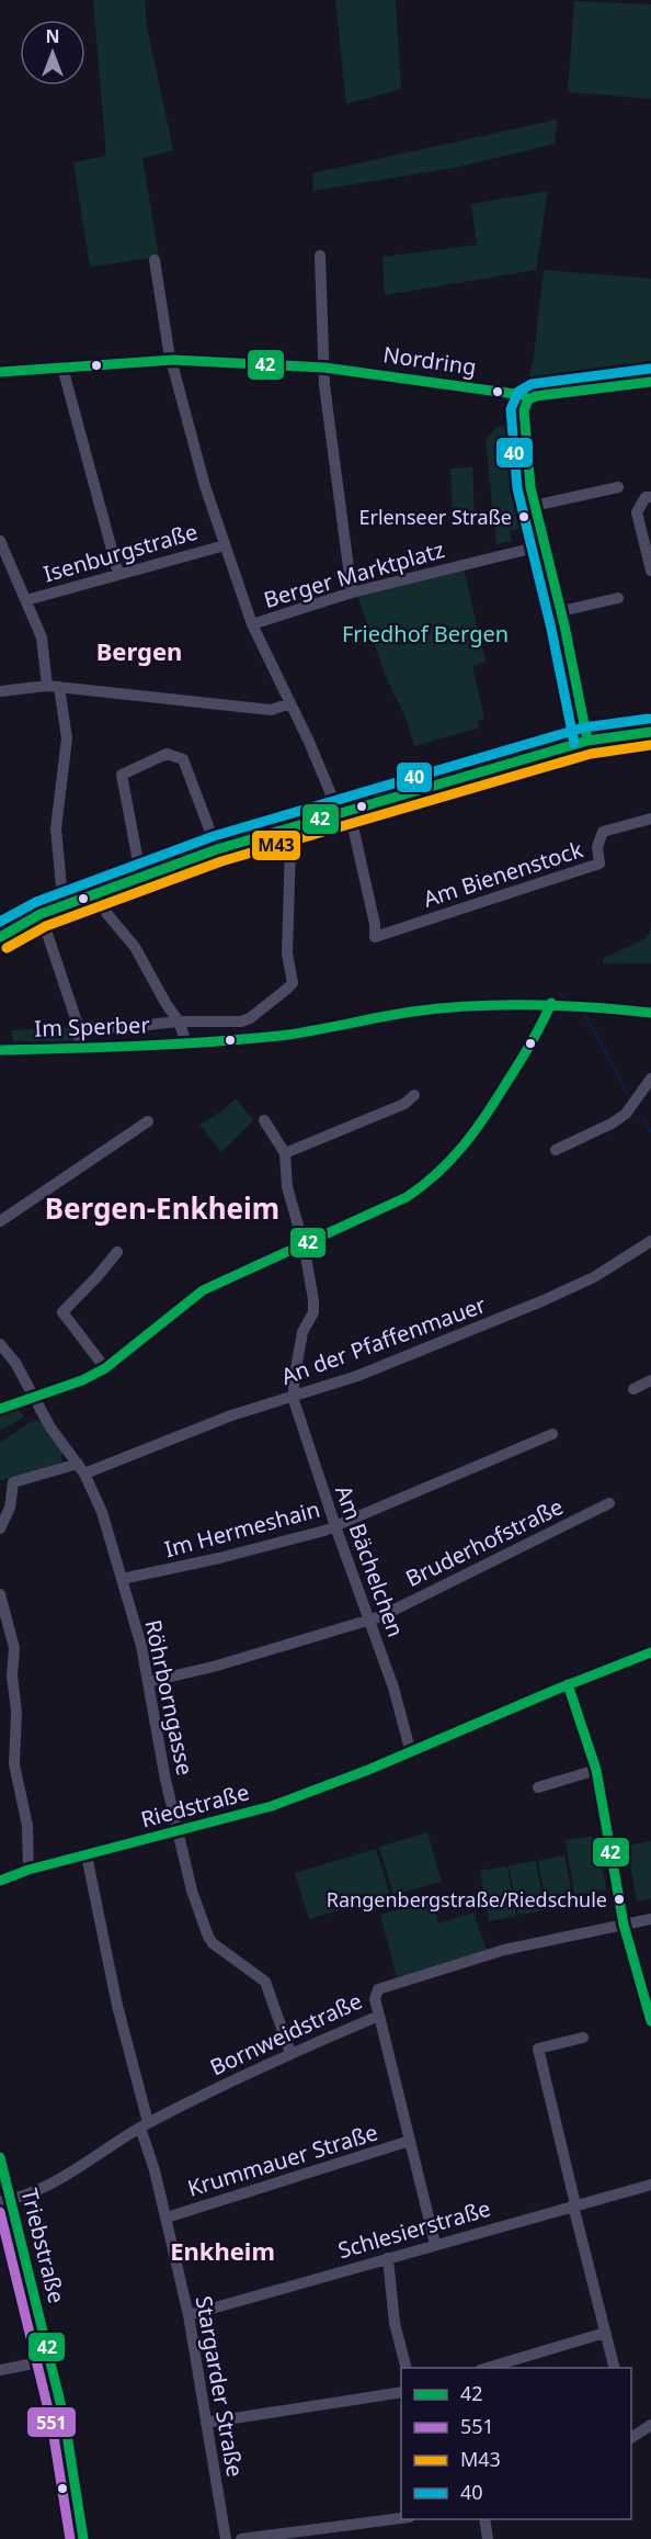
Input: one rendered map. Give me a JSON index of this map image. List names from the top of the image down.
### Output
{
  "streets": {
    "street": [
      "Nordring",
      "Isenburgstraße",
      "Berger Marktplatz",
      "Am Bienenstock",
      "Im Sperber",
      "An der Pfaffenmauer",
      "Im Hermeshain",
      "Bruderhofstraße",
      "Am Bächelchen",
      "Röhrborngasse",
      "Riedstraße",
      "Bornweidstraße",
      "Krummauer Straße",
      "Schlesierstraße",
      "Triebstraße",
      "Stargarder Straße"
    ]
  },
  "crossings": [
    ["An der Pfaffenmauer", "Am Bächelchen"],
    ["An der Pfaffenmauer", "Röhrborngasse"],
    ["Im Hermeshain", "Am Bächelchen"],
    ["Im Hermeshain", "Röhrborngasse"],
    ["Bruderhofstraße", "Am Bächelchen"],
    ["Bruderhofstraße", "Röhrborngasse"],
    ["Am Bächelchen", "Riedstraße"],
    ["Röhrborngasse", "Riedstraße"],
    ["Röhrborngasse", "Bornweidstraße"],
    ["Riedstraße", "Stargarder Straße"],
    ["Bornweidstraße", "Triebstraße"],
    ["Bornweidstraße", "Stargarder Straße"],
    ["Krummauer Straße", "Stargarder Straße"],
    ["Schlesierstraße", "Stargarder Straße"]
  ],
  "districts": ["Bergen", "Bergen-Enkheim", "Enkheim"],
  "parks": ["Friedhof Bergen"],
  "places": ["Erlenseer Straße", "Rangenbergstraße/Riedschule"],
  "lines": [
    "transit line 42",
    "transit line 40",
    "transit line M43",
    "transit line 551"
  ],
  "legend": [
    "42",
    "551",
    "M43",
    "40"
  ],
  "north": "top"
}
